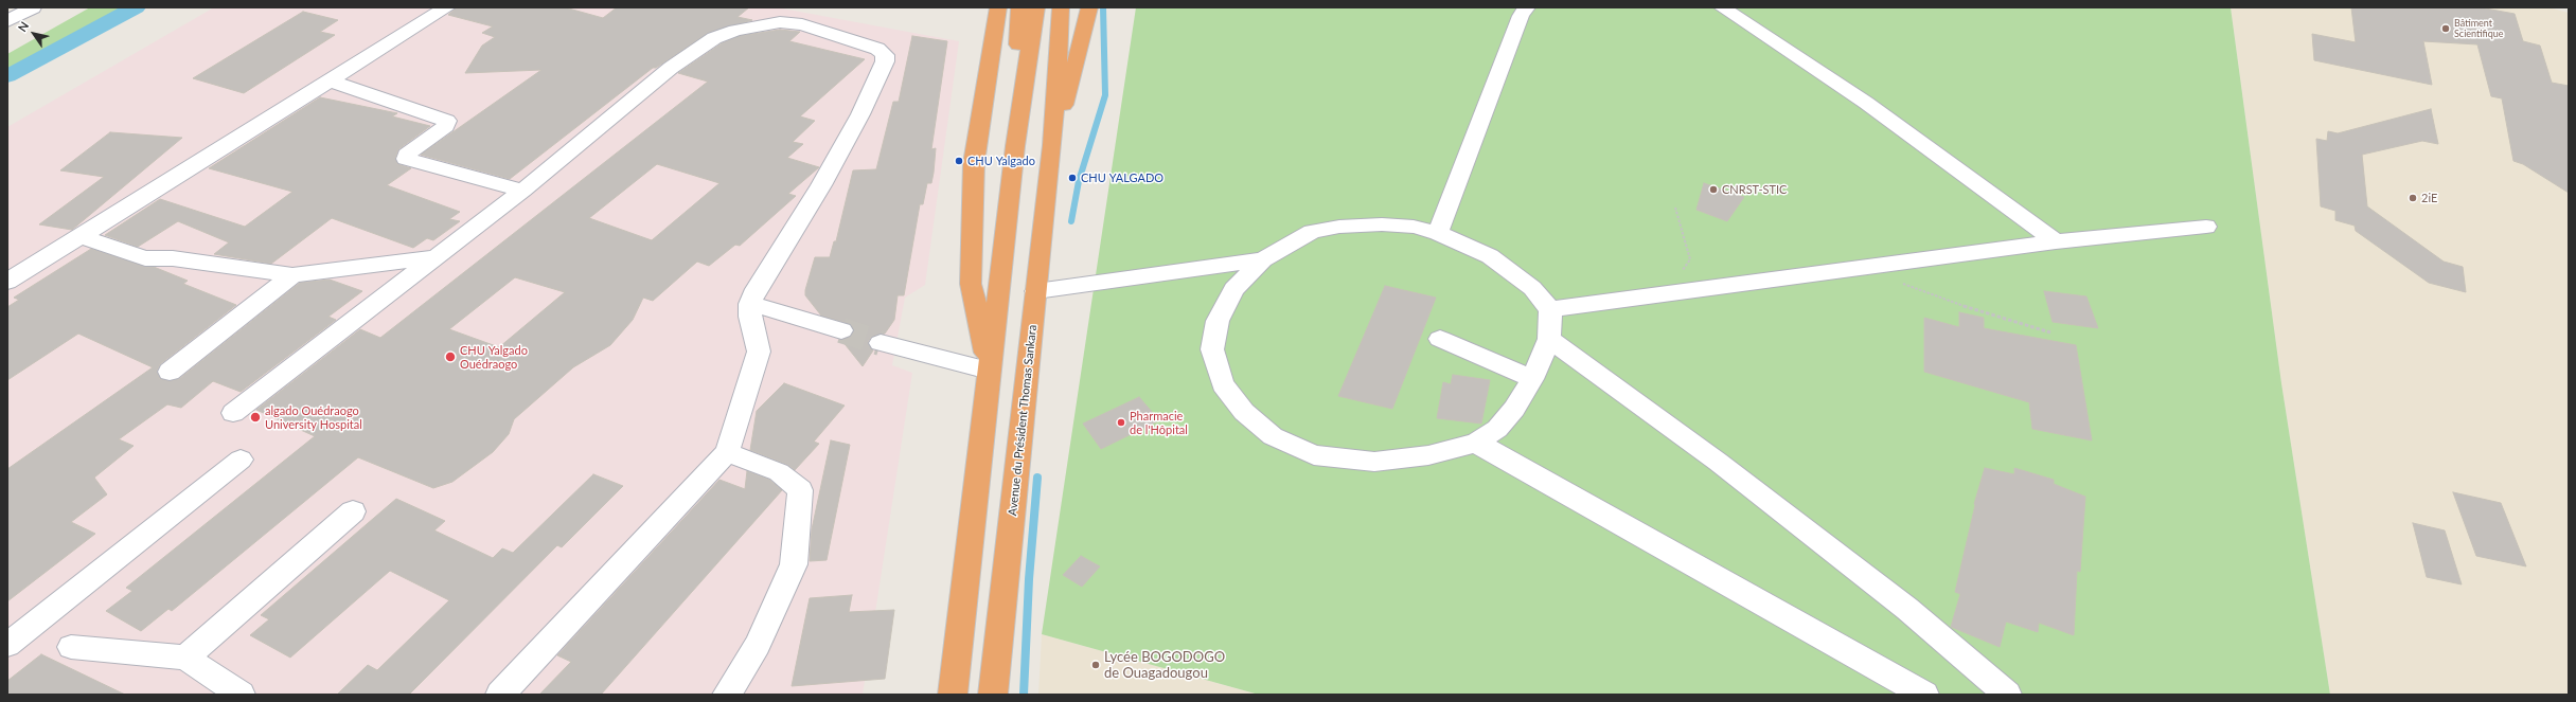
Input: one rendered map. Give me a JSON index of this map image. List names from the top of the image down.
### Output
{
  "streets": {
    "highway": ["Avenue du Président Thomas Sankara"]
  },
  "places": [
    "Bâtiment Scientifique",
    "CHU Yalgado",
    "CHU YALGADO",
    "CNRST-STIC",
    "2iE",
    "CHU Yalgado Ouédraogo",
    "algado Ouédraogo University Hospital",
    "Pharmacie de l'Hôpital",
    "Lycée BOGODOGO de Ouagadougou"
  ],
  "north": "top left"
}
